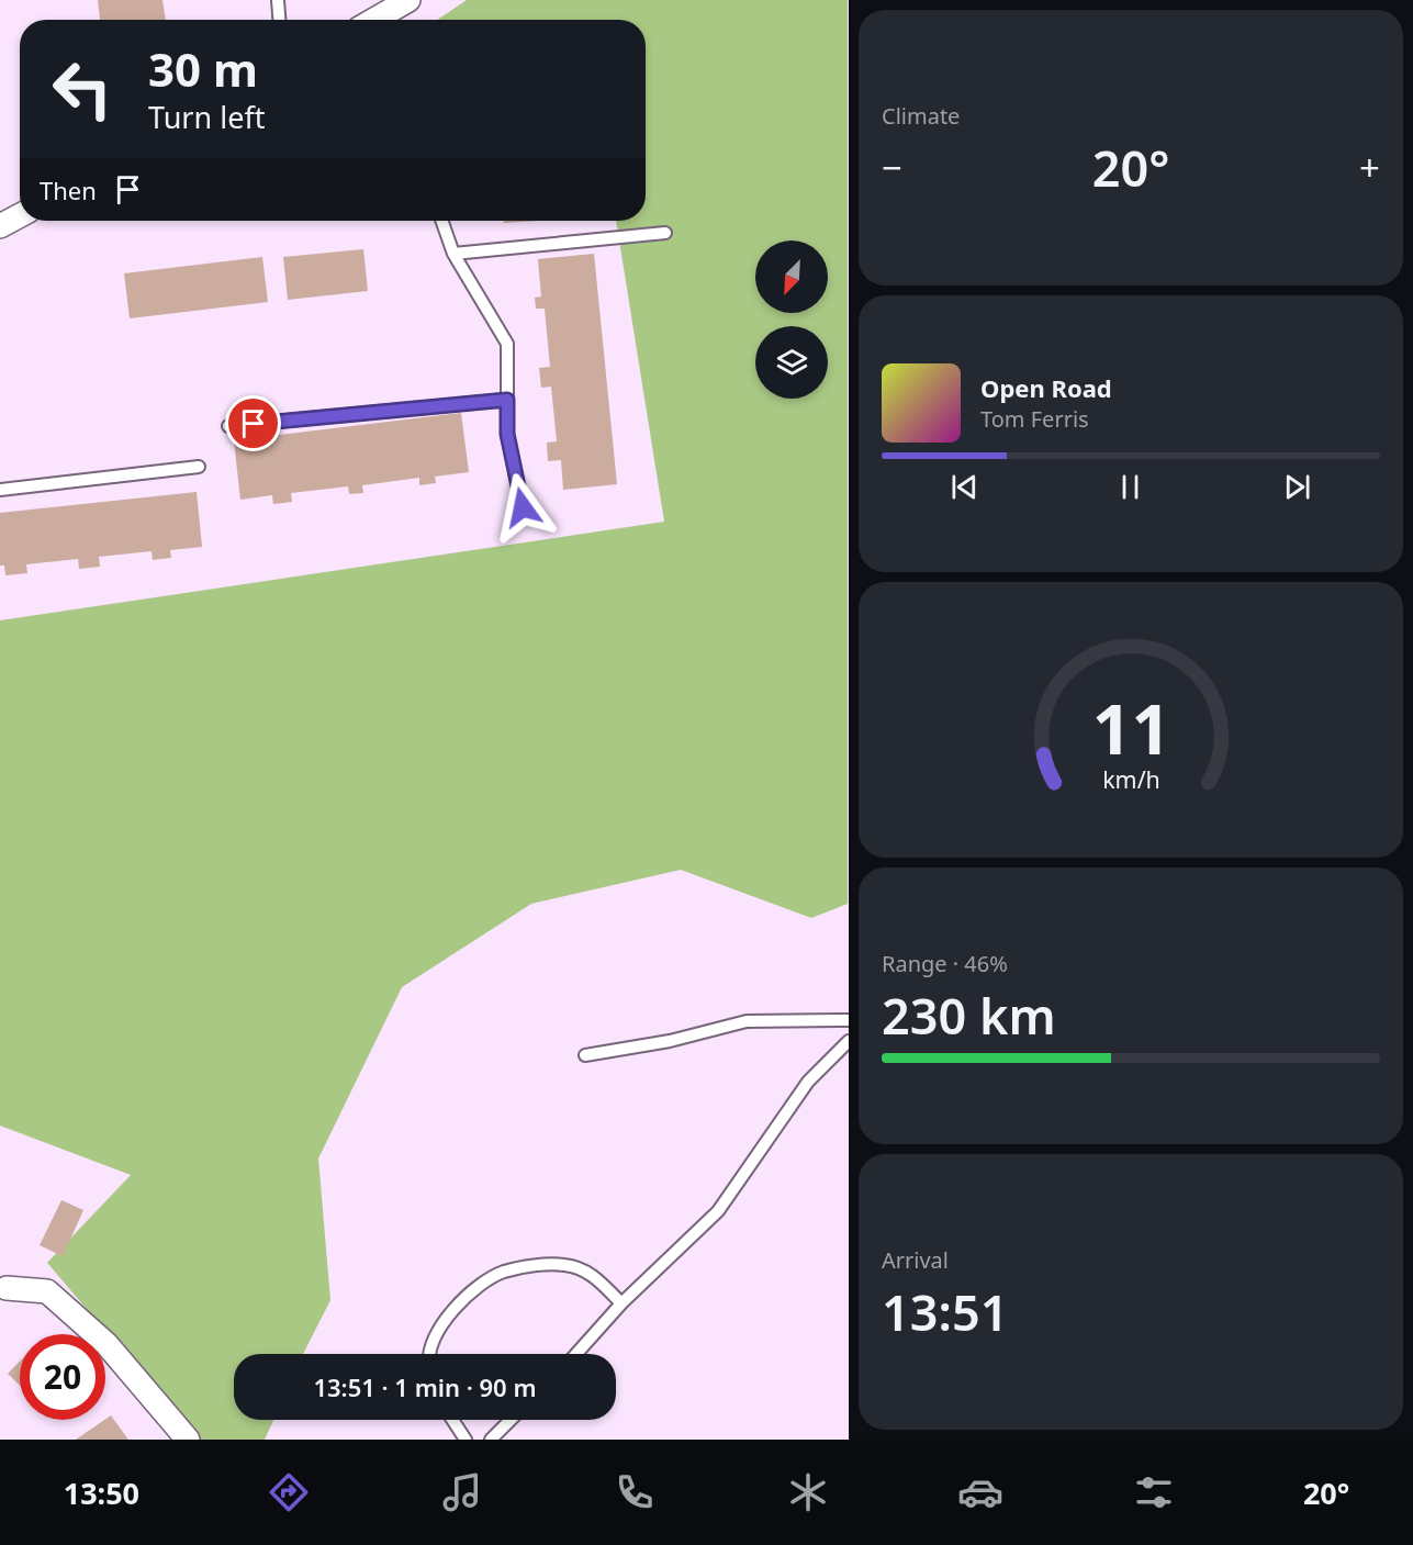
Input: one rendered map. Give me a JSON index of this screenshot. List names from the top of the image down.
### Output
{
  "north": "bottom left",
  "page": {
    "tile": [
      "Climate",
      ["Range · 46%", "230 km"],
      ["Arrival", "13:51"]
    ],
    "turn": ["30 m", "Turn left"],
    "heat": ["−", "20°", "+"],
    "then": "Then",
    "song": ["Open Road", "Tom Ferris"],
    "limit": "20",
    "trip": "13:51 · 1 min · 90 m",
    "tabs": ["13:50", "20°"],
    "gauge": ["11", "km/h"]
  }
}
